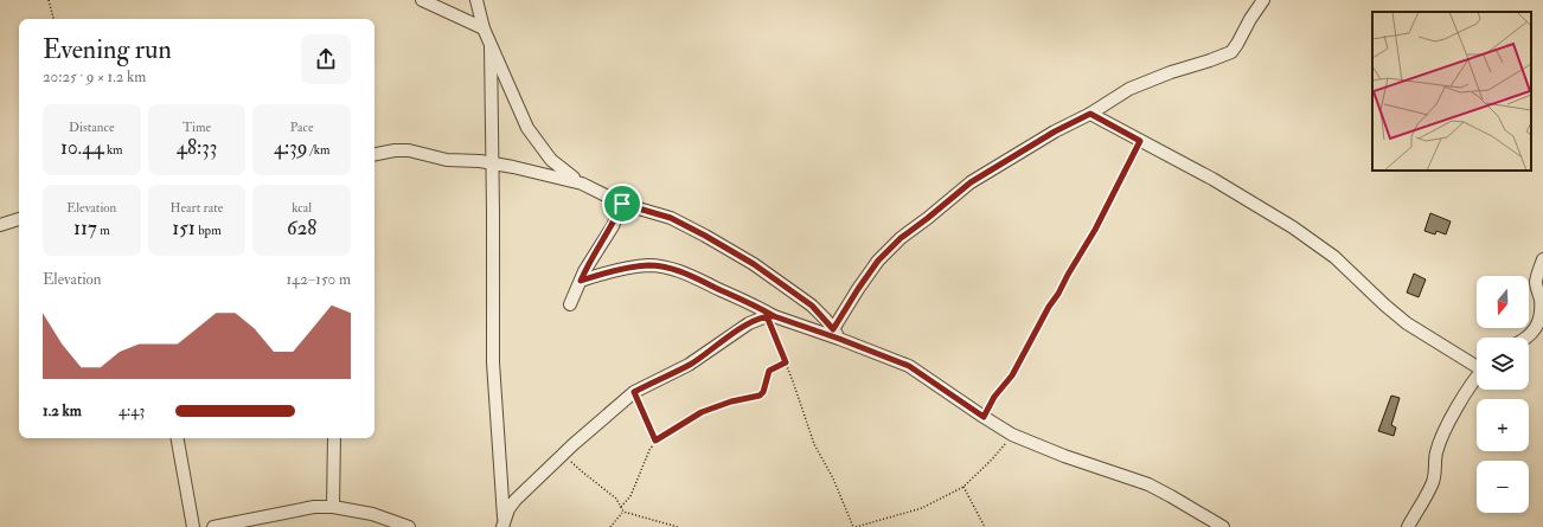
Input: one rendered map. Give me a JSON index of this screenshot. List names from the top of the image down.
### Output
{
  "north": "bottom",
  "page": {
    "heading": ["Evening run", "20:25 · 9 × 1.2 km"],
    "stats": [
      ["Distance", "10.44 km"],
      ["Time", "48:33"],
      ["Pace", "4:39 /km"],
      ["Elevation", "117 m"],
      ["Heart rate", "151 bpm"],
      ["kcal", "628"]
    ],
    "chart": ["Elevation", "142–150 m"],
    "map_buttons": ["+", "−"],
    "list": [
      {
        "name": "1.2 km",
        "note": "4:43"
      }
    ]
  }
}
